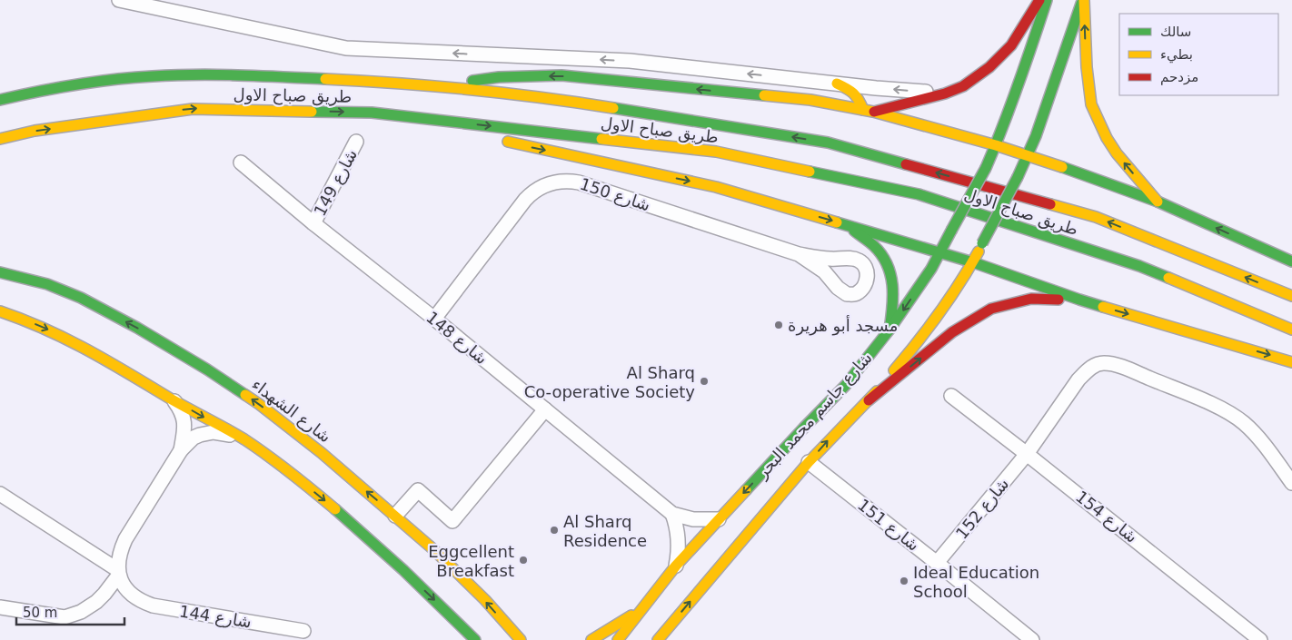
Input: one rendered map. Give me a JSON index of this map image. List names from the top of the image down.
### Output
{
  "streets": {
    "main road": ["طريق صباح الاول", "شارع الشهداء", "شارع جاسم محمد البحر"],
    "street": [
      "شارع 149",
      "شارع 150",
      "شارع 148",
      "شارع 152",
      "شارع 154",
      "شارع 151",
      "شارع 144"
    ]
  },
  "crossings": [
    ["شارع 149", "شارع 148"],
    ["شارع 150", "شارع 148"],
    ["شارع 148", "شارع جاسم محمد البحر"],
    ["شارع جاسم محمد البحر", "شارع 151"],
    ["شارع 152", "شارع 154"],
    ["شارع 152", "شارع 151"]
  ],
  "places": [
    "مسجد أبو هريرة",
    "Al Sharq Co-operative Society",
    "Al Sharq Residence",
    "Eggcellent Breakfast",
    "Ideal Education School"
  ],
  "legend": ["سالك", "بطيء", "مزدحم"],
  "scale_bar": "50 m"
}
